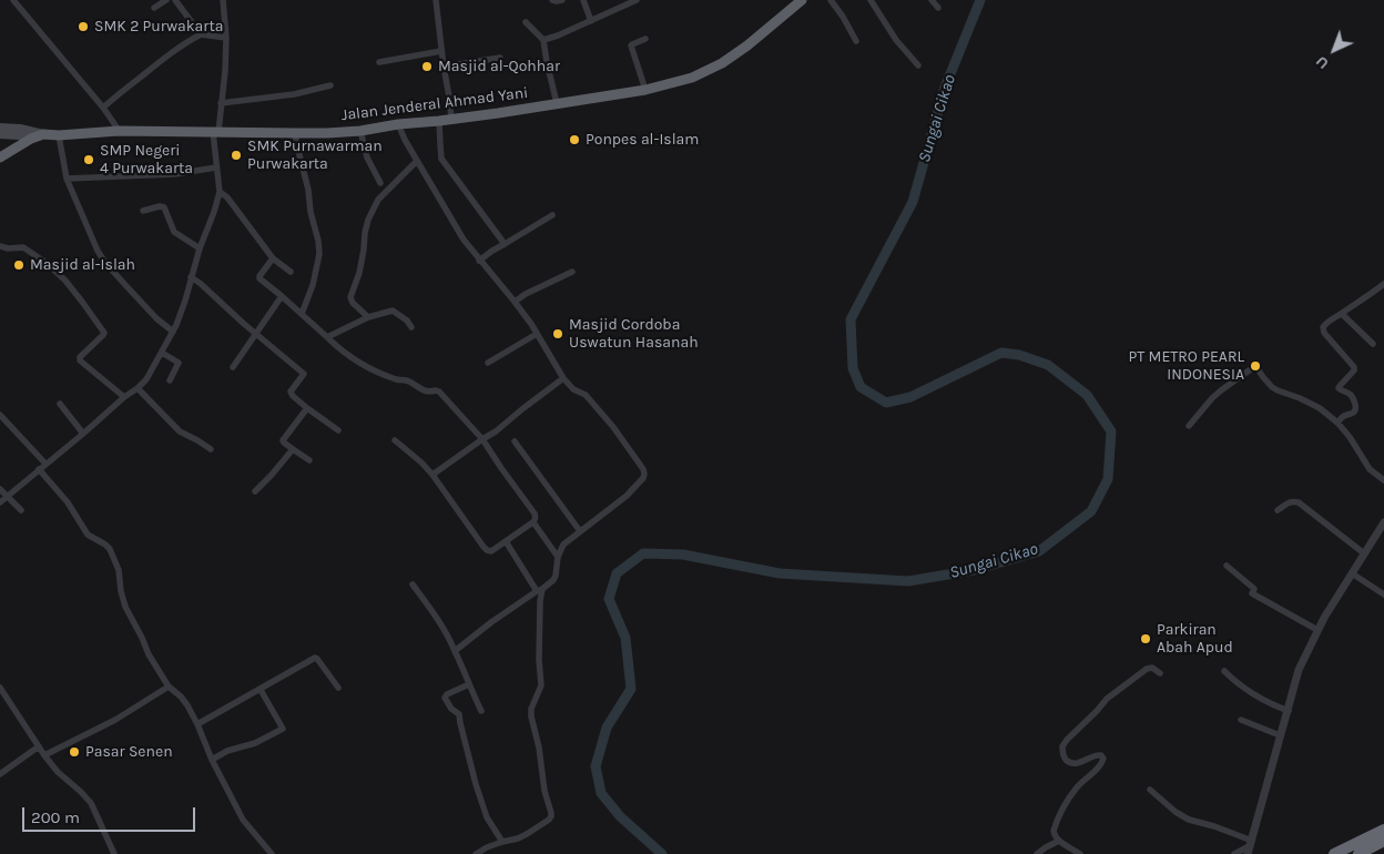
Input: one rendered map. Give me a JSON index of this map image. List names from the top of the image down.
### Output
{
  "streets": {
    "highway": ["Jalan Jenderal Ahmad Yani"]
  },
  "water": ["Sungai Cikao"],
  "places": [
    "SMK 2 Purwakarta",
    "Masjid al-Qohhar",
    "Ponpes al-Islam",
    "SMK Purnawarman Purwakarta",
    "SMP Negeri 4 Purwakarta",
    "Masjid al-Islah",
    "Masjid Cordoba Uswatun Hasanah",
    "PT METRO PEARL INDONESIA",
    "Parkiran Abah Apud",
    "Pasar Senen"
  ],
  "scale_bar": "200 m",
  "north": "bottom left"
}
